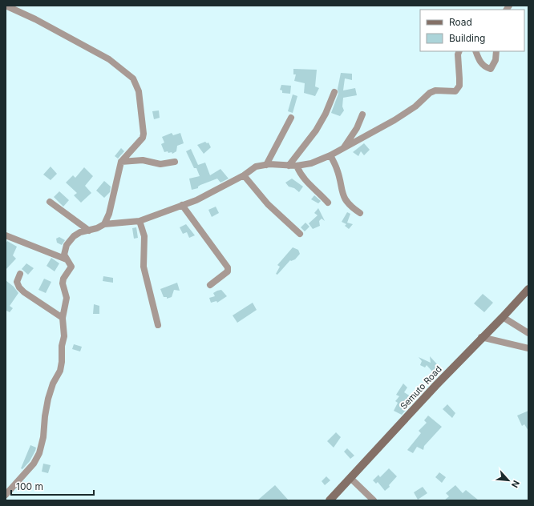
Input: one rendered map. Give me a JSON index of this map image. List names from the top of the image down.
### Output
{
  "streets": {
    "main road": ["Semuto Road"]
  },
  "legend": ["Road", "Building"],
  "scale_bar": "100 m",
  "north": "bottom right"
}
